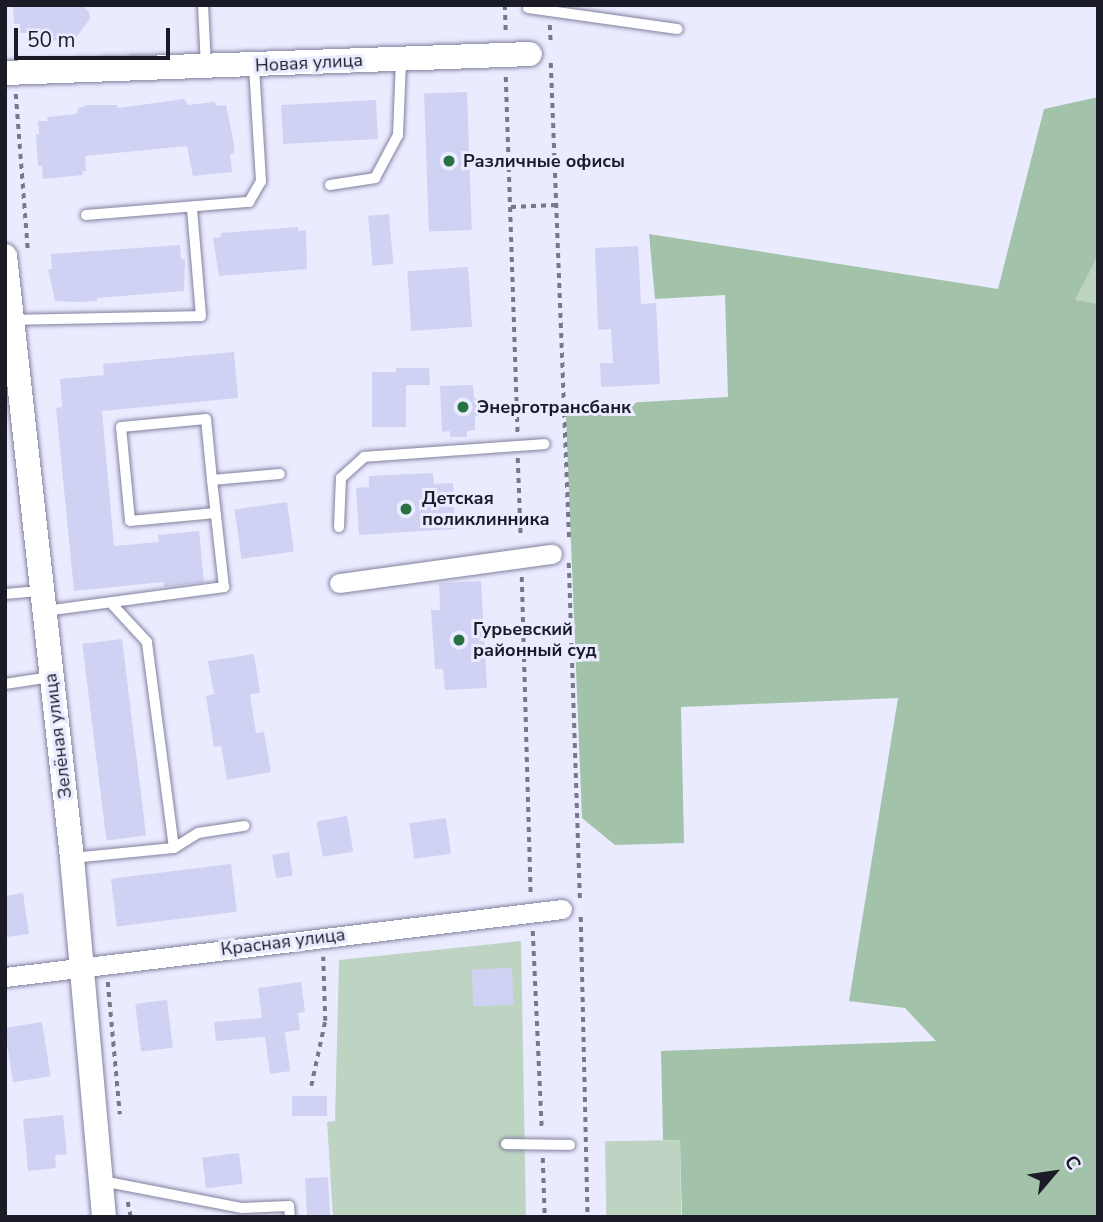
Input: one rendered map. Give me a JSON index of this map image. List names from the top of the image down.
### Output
{
  "streets": {
    "street": ["Новая улица", "Зелёная улица", "Красная улица"]
  },
  "crossings": [
    ["Зелёная улица", "Красная улица"]
  ],
  "places": [
    "Различные офисы",
    "Энерготрансбанк",
    "Детская поликлинника",
    "Гурьевский районный суд"
  ],
  "scale_bar": "50 m",
  "north": "top right"
}
